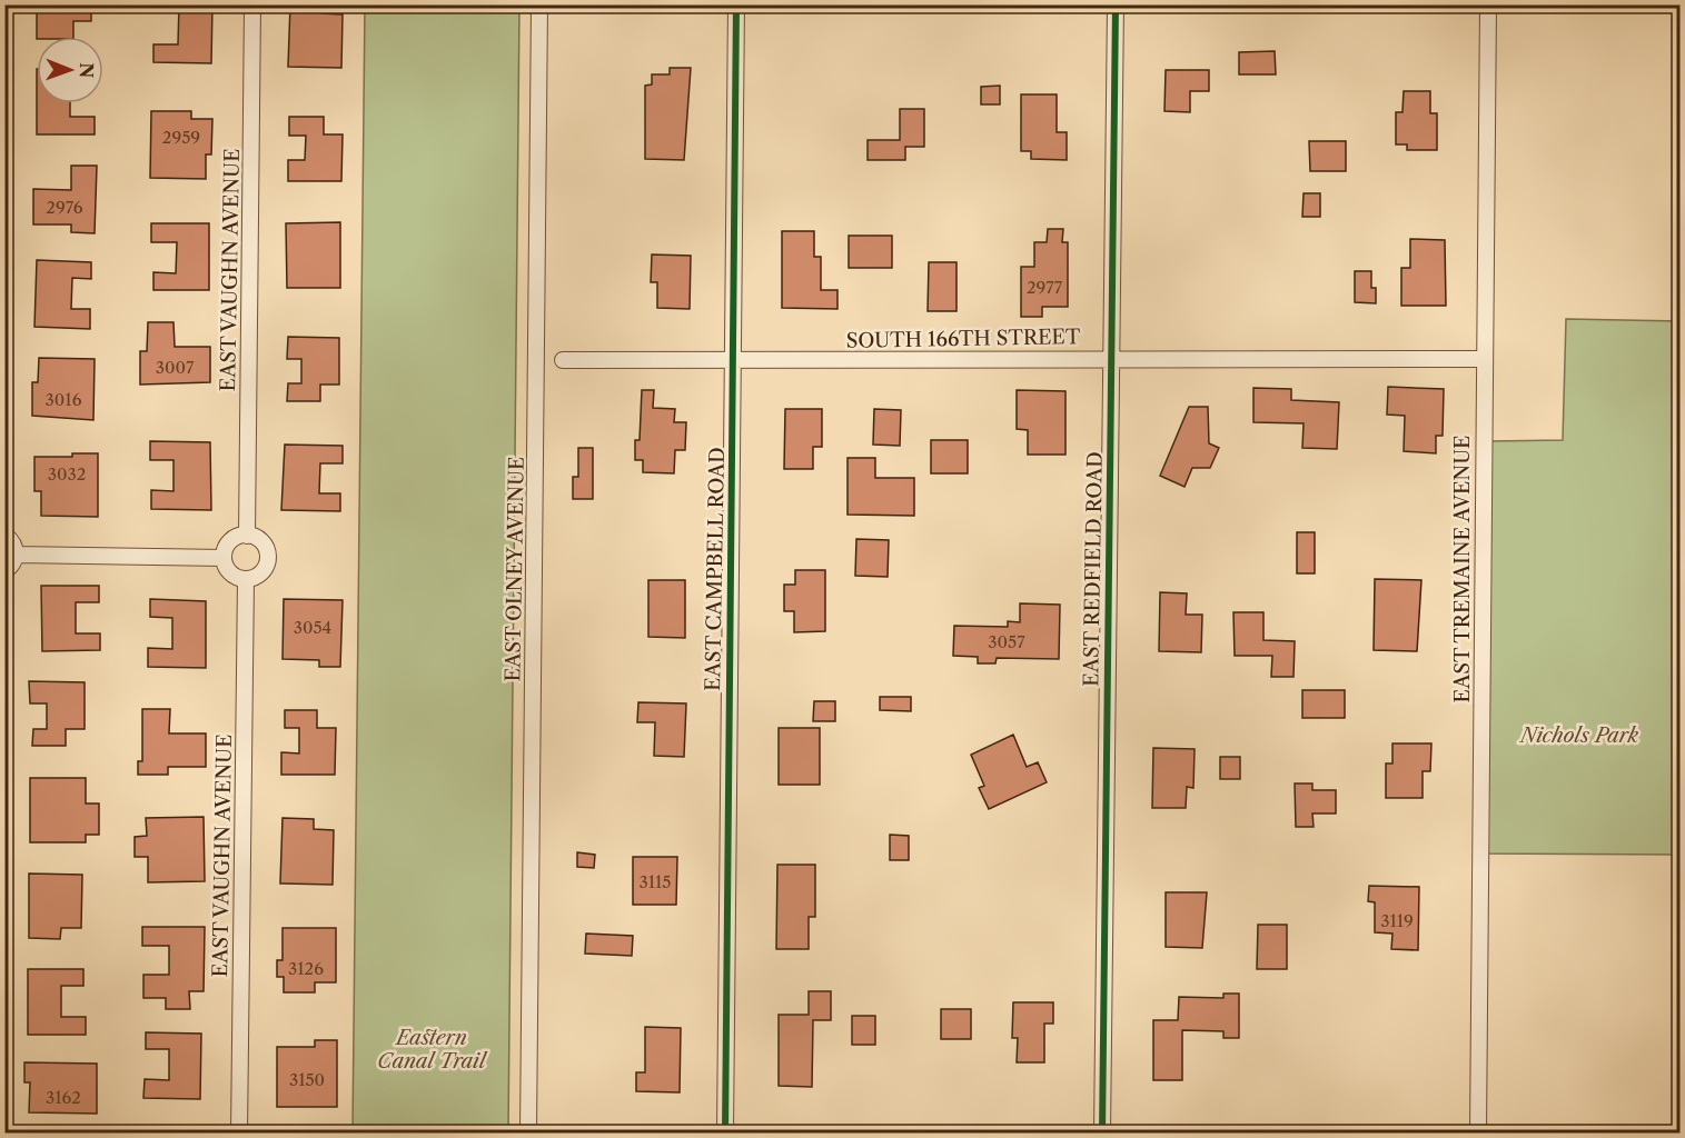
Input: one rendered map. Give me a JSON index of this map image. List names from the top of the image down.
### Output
{
  "streets": {
    "street": [
      "EAST VAUGHN AVENUE",
      "SOUTH 166TH STREET",
      "EAST OLNEY AVENUE",
      "EAST CAMPBELL ROAD",
      "EAST REDFIELD ROAD",
      "EAST TREMAINE AVENUE"
    ]
  },
  "crossings": [
    ["SOUTH 166TH STREET", "EAST CAMPBELL ROAD"],
    ["SOUTH 166TH STREET", "EAST REDFIELD ROAD"],
    ["SOUTH 166TH STREET", "EAST TREMAINE AVENUE"]
  ],
  "parks": ["Nichols Park", "Eastern Canal Trail"],
  "house_numbers": [
    "2959",
    "2976",
    "2977",
    "3007",
    "3016",
    "3032",
    "3054",
    "3057",
    "3115",
    "3119",
    "3126",
    "3150",
    "3162"
  ],
  "north": "right"
}
